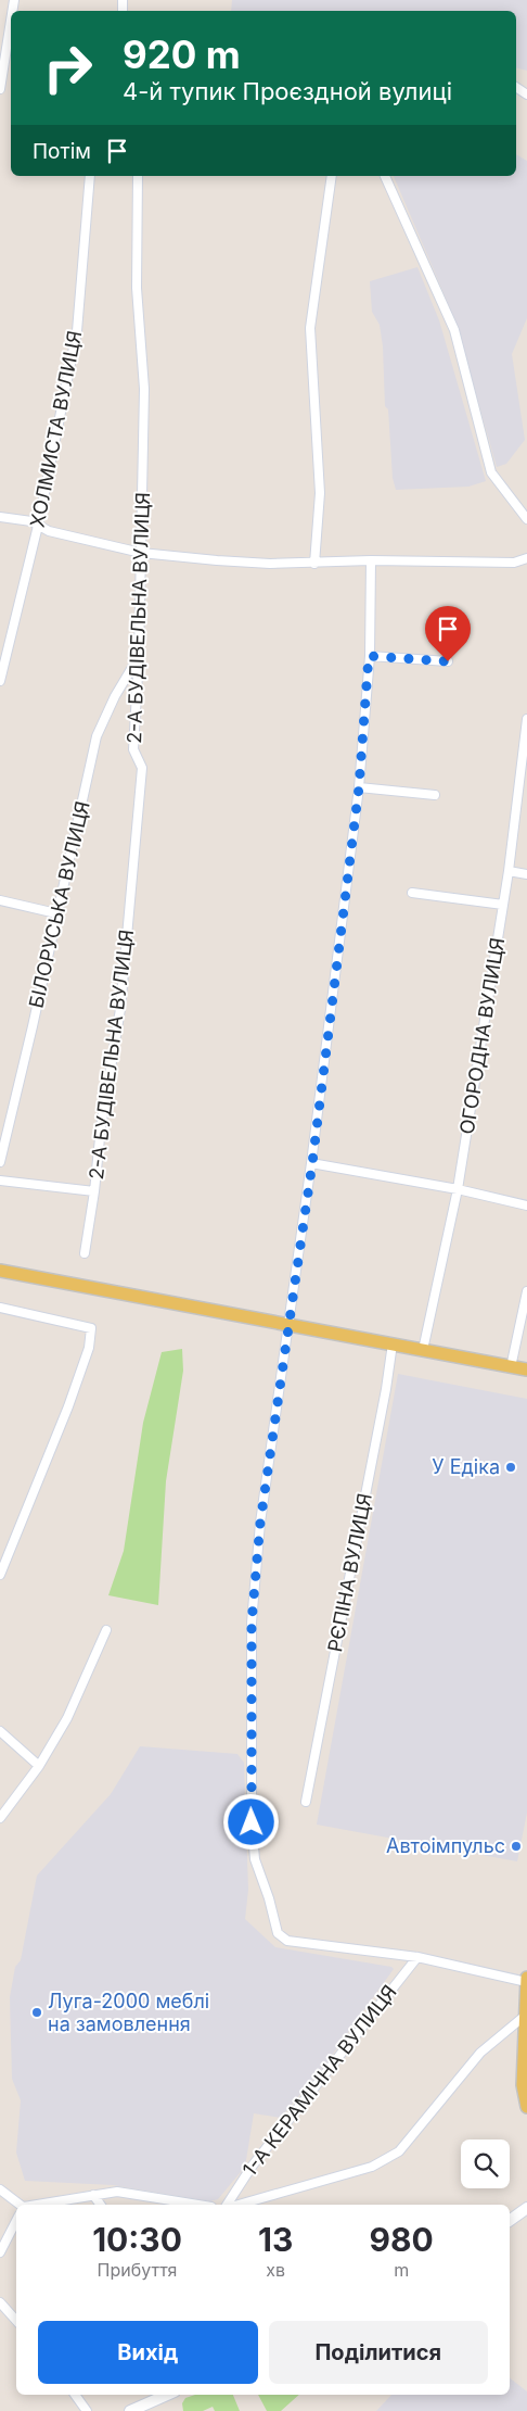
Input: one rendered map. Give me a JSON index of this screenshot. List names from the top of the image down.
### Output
{
  "streets": {
    "street": [
      "ХОЛМИСТА ВУЛИЦЯ",
      "2-А БУДІВЕЛЬНА ВУЛИЦЯ",
      "БІЛОРУСЬКА ВУЛИЦЯ",
      "ОГОРОДНА ВУЛИЦЯ",
      "РЄПІНА ВУЛИЦЯ",
      "1-А КЕРАМІЧНА ВУЛИЦЯ"
    ]
  },
  "crossings": [
    ["2-А БУДІВЕЛЬНА ВУЛИЦЯ", "БІЛОРУСЬКА ВУЛИЦЯ"]
  ],
  "places": ["У Едіка", "Автоімпульс", "Луга-2000 меблі на замовлення"],
  "page": {
    "turn": ["920 m", "4-й тупик Проєздной вулиці"],
    "then": "Потім",
    "eta": [
      "10:30",
      "Прибуття",
      "13",
      "хв",
      "980",
      "m"
    ],
    "buttons": ["Вихід", "Поділитися"]
  }
}
